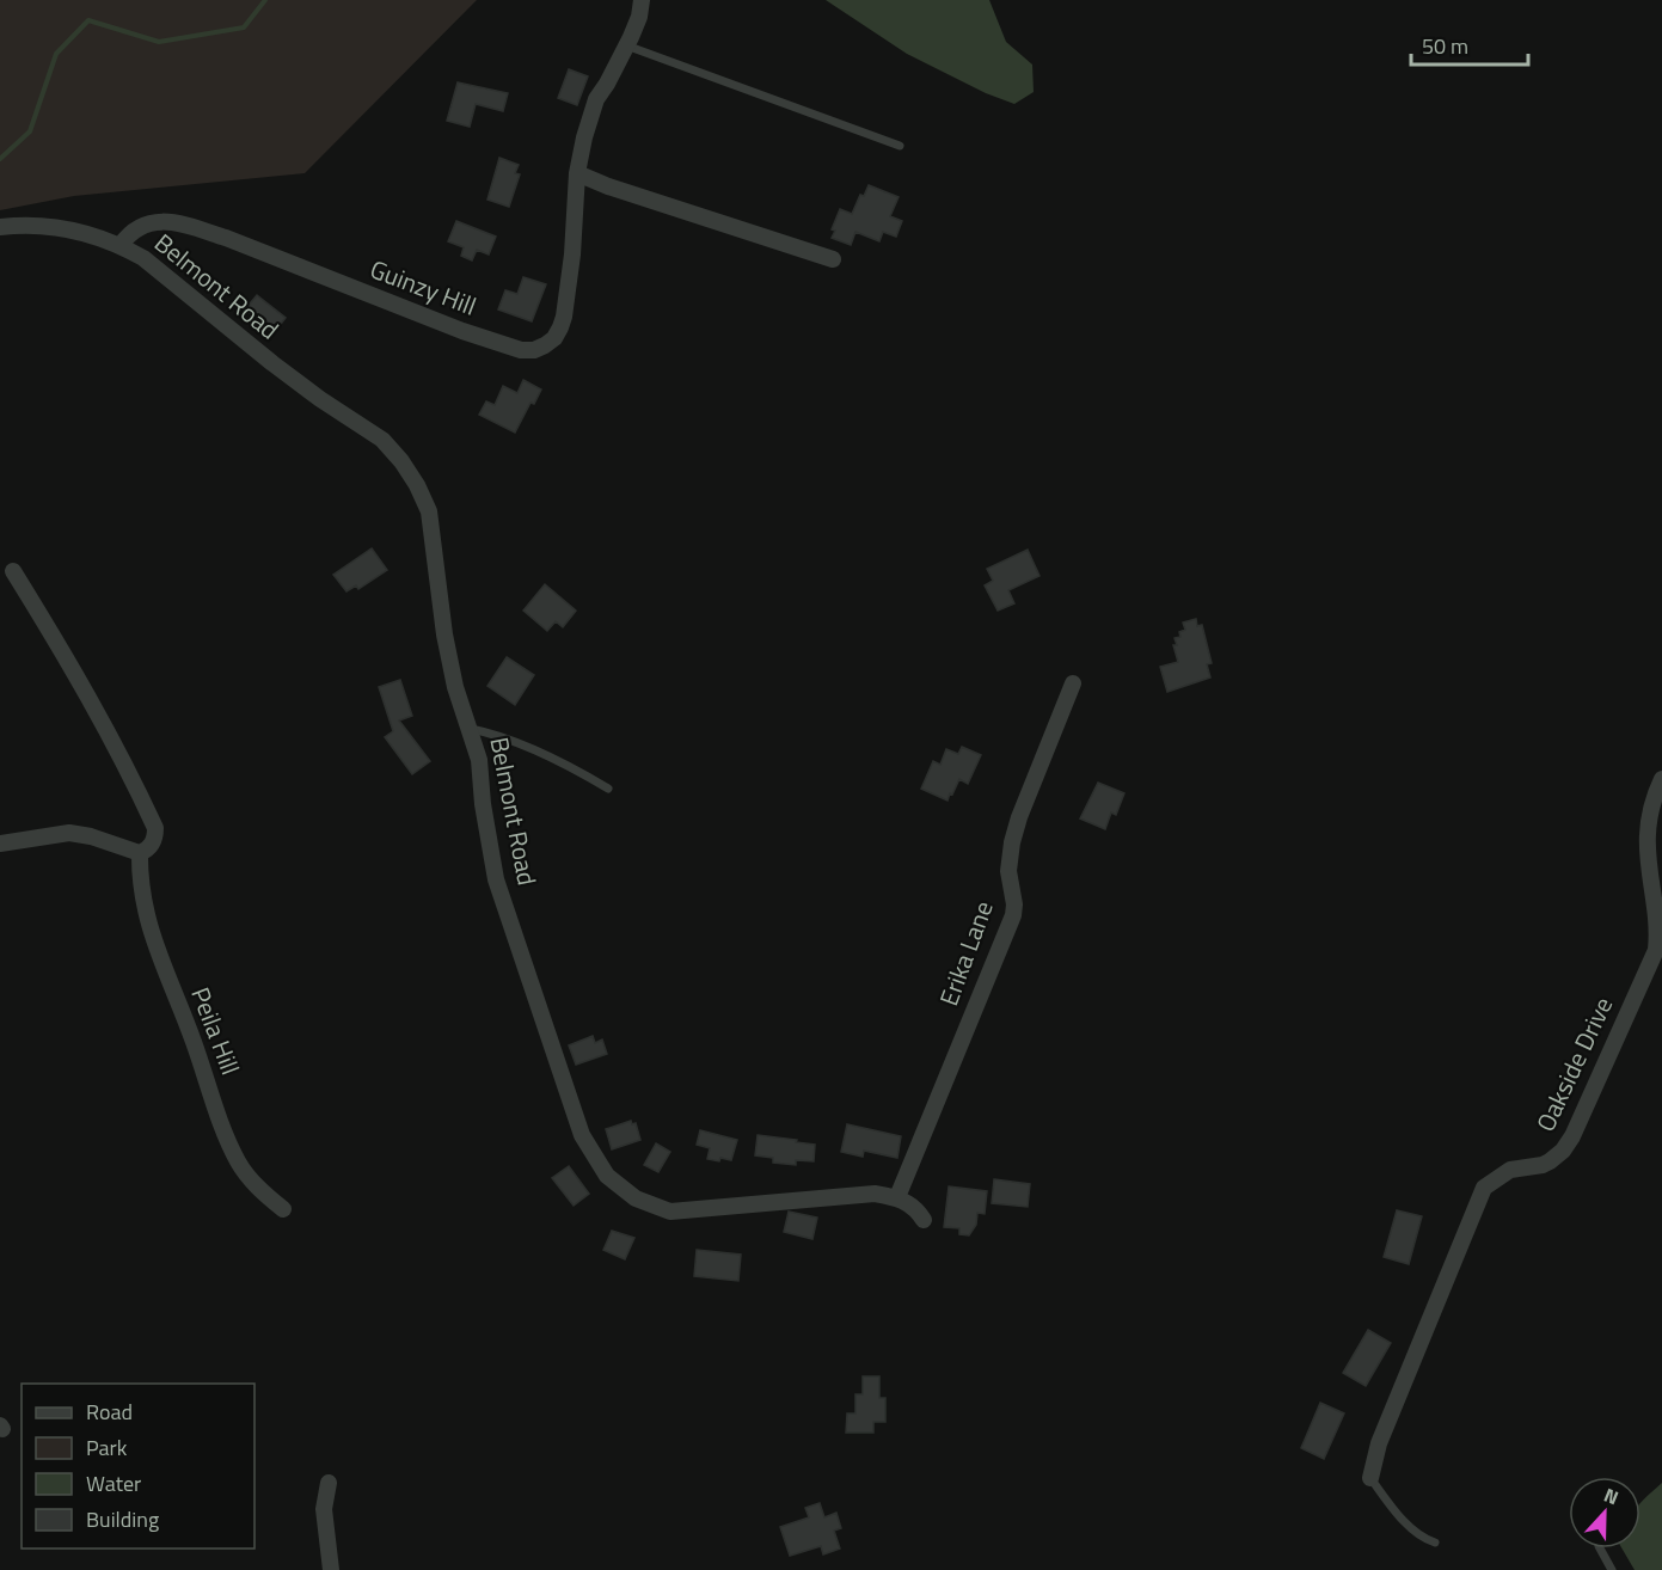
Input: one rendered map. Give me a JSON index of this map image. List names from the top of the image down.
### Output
{
  "streets": {
    "street": [
      "Belmont Road",
      "Guinzy Hill",
      "Erika Lane",
      "Peila Hill",
      "Oakside Drive"
    ]
  },
  "crossings": [
    ["Belmont Road", "Guinzy Hill"],
    ["Belmont Road", "Erika Lane"]
  ],
  "legend": [
    "Road",
    "Park",
    "Water",
    "Building"
  ],
  "scale_bar": "50 m",
  "north": "top"
}
